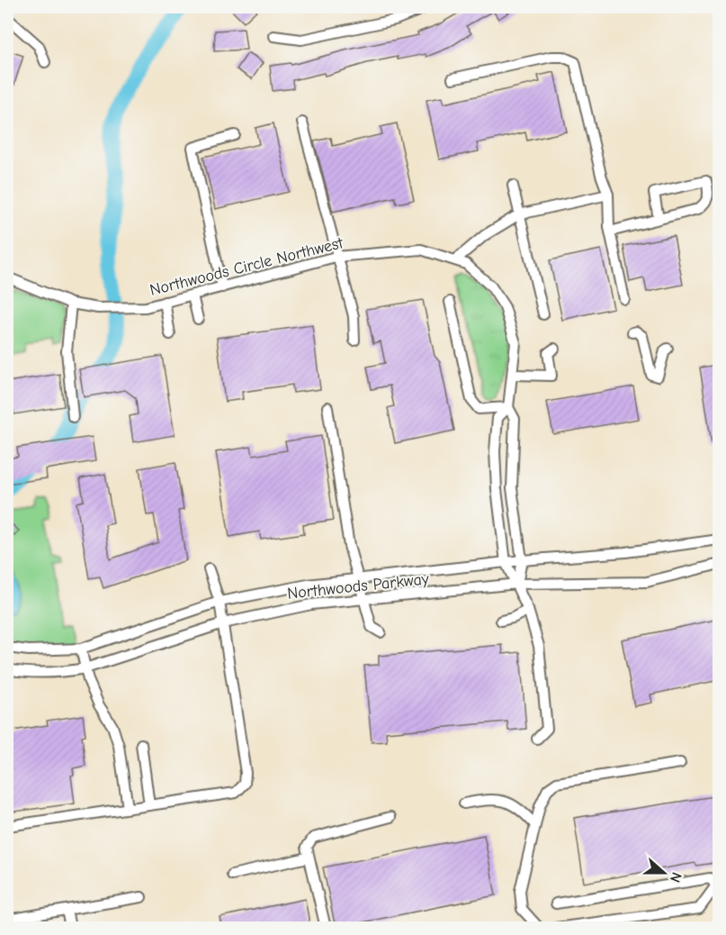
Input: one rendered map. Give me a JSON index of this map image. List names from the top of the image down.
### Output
{
  "streets": {
    "street": ["Northwoods Circle Northwest", "Northwoods Parkway"]
  },
  "crossings": [
    ["Northwoods Circle Northwest", "Northwoods Parkway"]
  ],
  "north": "right"
}
